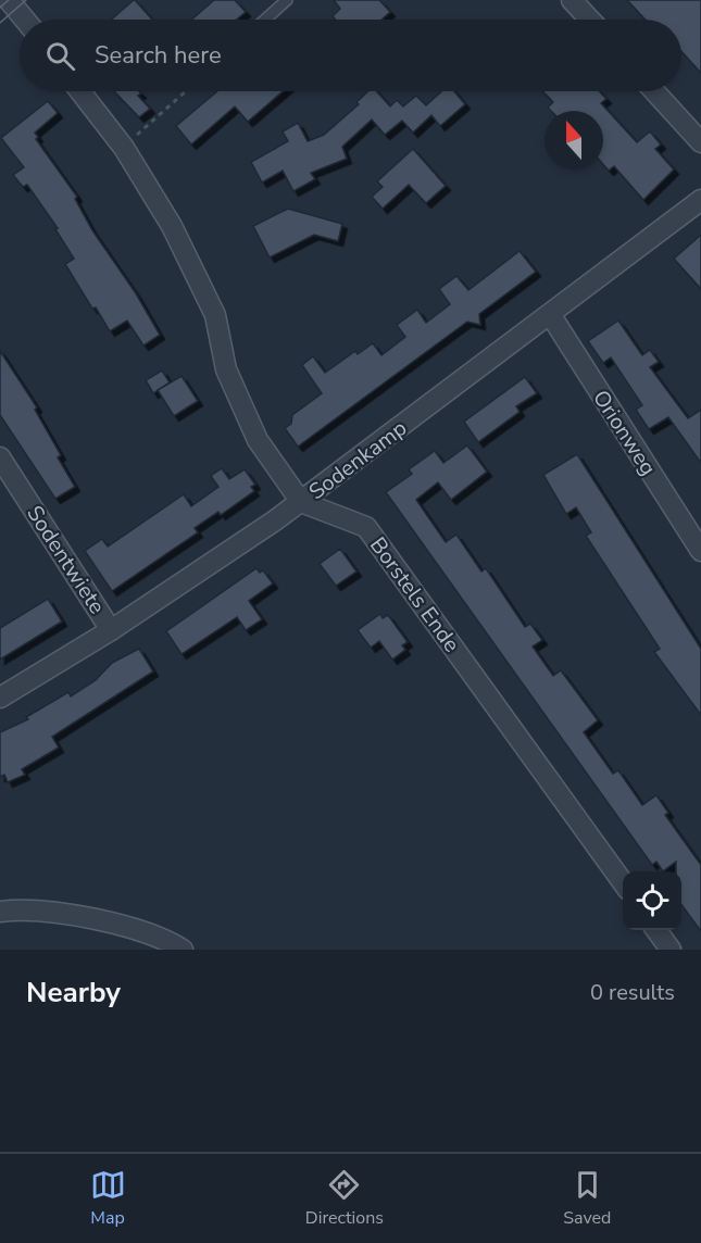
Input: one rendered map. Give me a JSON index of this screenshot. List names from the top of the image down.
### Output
{
  "streets": {
    "street": [
      "Orionweg",
      "Sodenkamp",
      "Sodentwiete",
      "Borstels Ende"
    ]
  },
  "crossings": [
    ["Orionweg", "Sodenkamp"],
    ["Sodenkamp", "Sodentwiete"],
    ["Sodenkamp", "Borstels Ende"]
  ],
  "north": "top",
  "page": {
    "search": "Search here",
    "heading": ["Nearby", "0 results"],
    "nav": ["Map", "Directions", "Saved"]
  }
}
